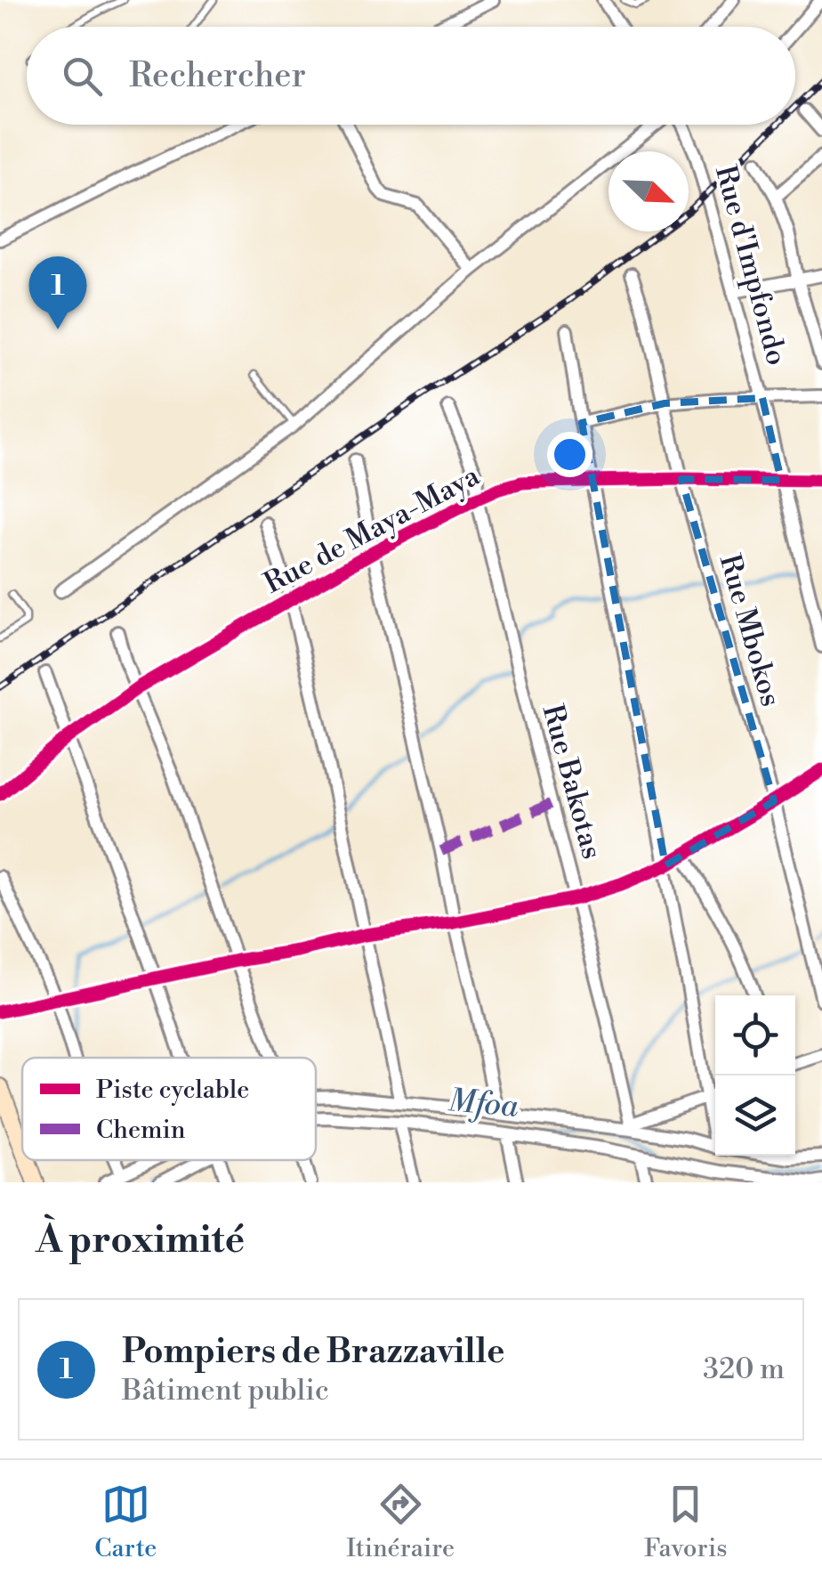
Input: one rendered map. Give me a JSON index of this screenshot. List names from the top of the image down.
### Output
{
  "streets": {
    "street": [
      "Rue d'Impfondo",
      "Rue de Maya-Maya",
      "Rue Mbokos",
      "Rue Bakotas"
    ]
  },
  "crossings": [
    ["Rue d'Impfondo", "Rue de Maya-Maya"],
    ["Rue de Maya-Maya", "Rue Mbokos"],
    ["Rue de Maya-Maya", "Rue Bakotas"]
  ],
  "water": ["Mfoa"],
  "legend": ["Piste cyclable", "Chemin"],
  "north": "bottom right",
  "page": {
    "search": "Rechercher",
    "pins": "1",
    "heading": "À proximité",
    "list": [
      {
        "mark": "1",
        "name": "Pompiers de Brazzaville",
        "note": "Bâtiment public",
        "value": "320 m"
      }
    ],
    "nav": ["Carte", "Itinéraire", "Favoris"]
  }
}
